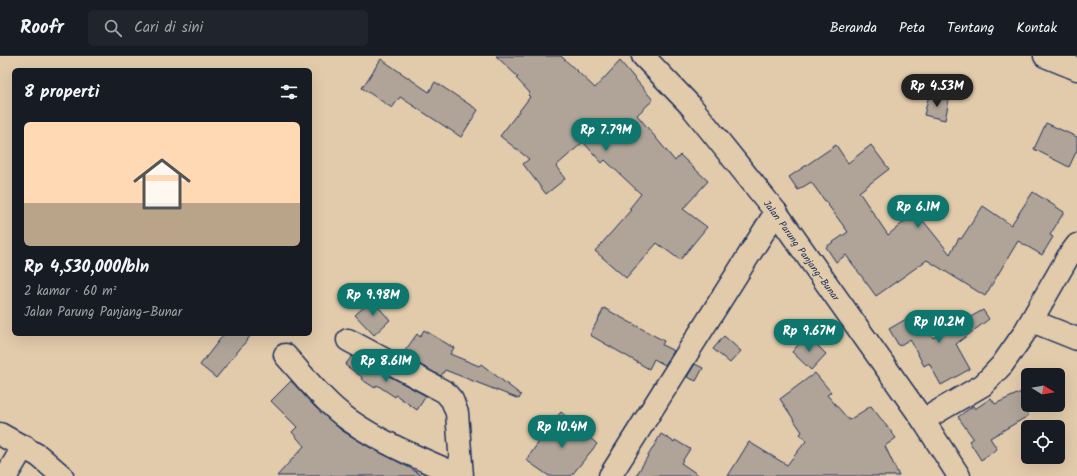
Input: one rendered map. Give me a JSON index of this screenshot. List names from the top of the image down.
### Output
{
  "streets": {
    "street": ["Jalan Parung Panjang–Bunar"]
  },
  "north": "right",
  "page": {
    "header": "Roofr",
    "search": "Cari di sini",
    "nav": [
      "Beranda",
      "Peta",
      "Tentang",
      "Kontak"
    ],
    "heading": "8 properti",
    "price": [
      "Rp 4.53M",
      "Rp 7.79M",
      "Rp 6.1M",
      "Rp 9.98M",
      "Rp 10.2M",
      "Rp 9.67M",
      "Rp 8.61M",
      "Rp 10.4M"
    ],
    "list": [
      {
        "name": "Rp 4,530,000/bln",
        "note": "2 kamar · 60 m² · Jalan Parung Panjang–Bunar"
      }
    ]
  }
}
